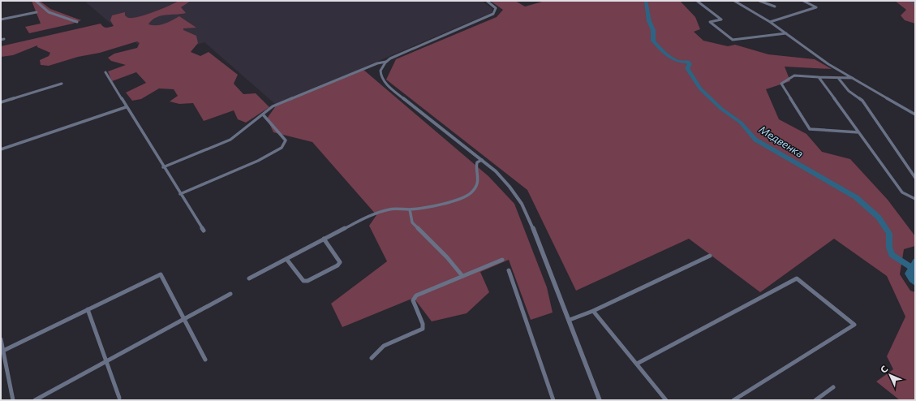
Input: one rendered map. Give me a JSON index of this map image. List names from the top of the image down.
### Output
{
  "water": ["Медвенка"],
  "north": "top left"
}
